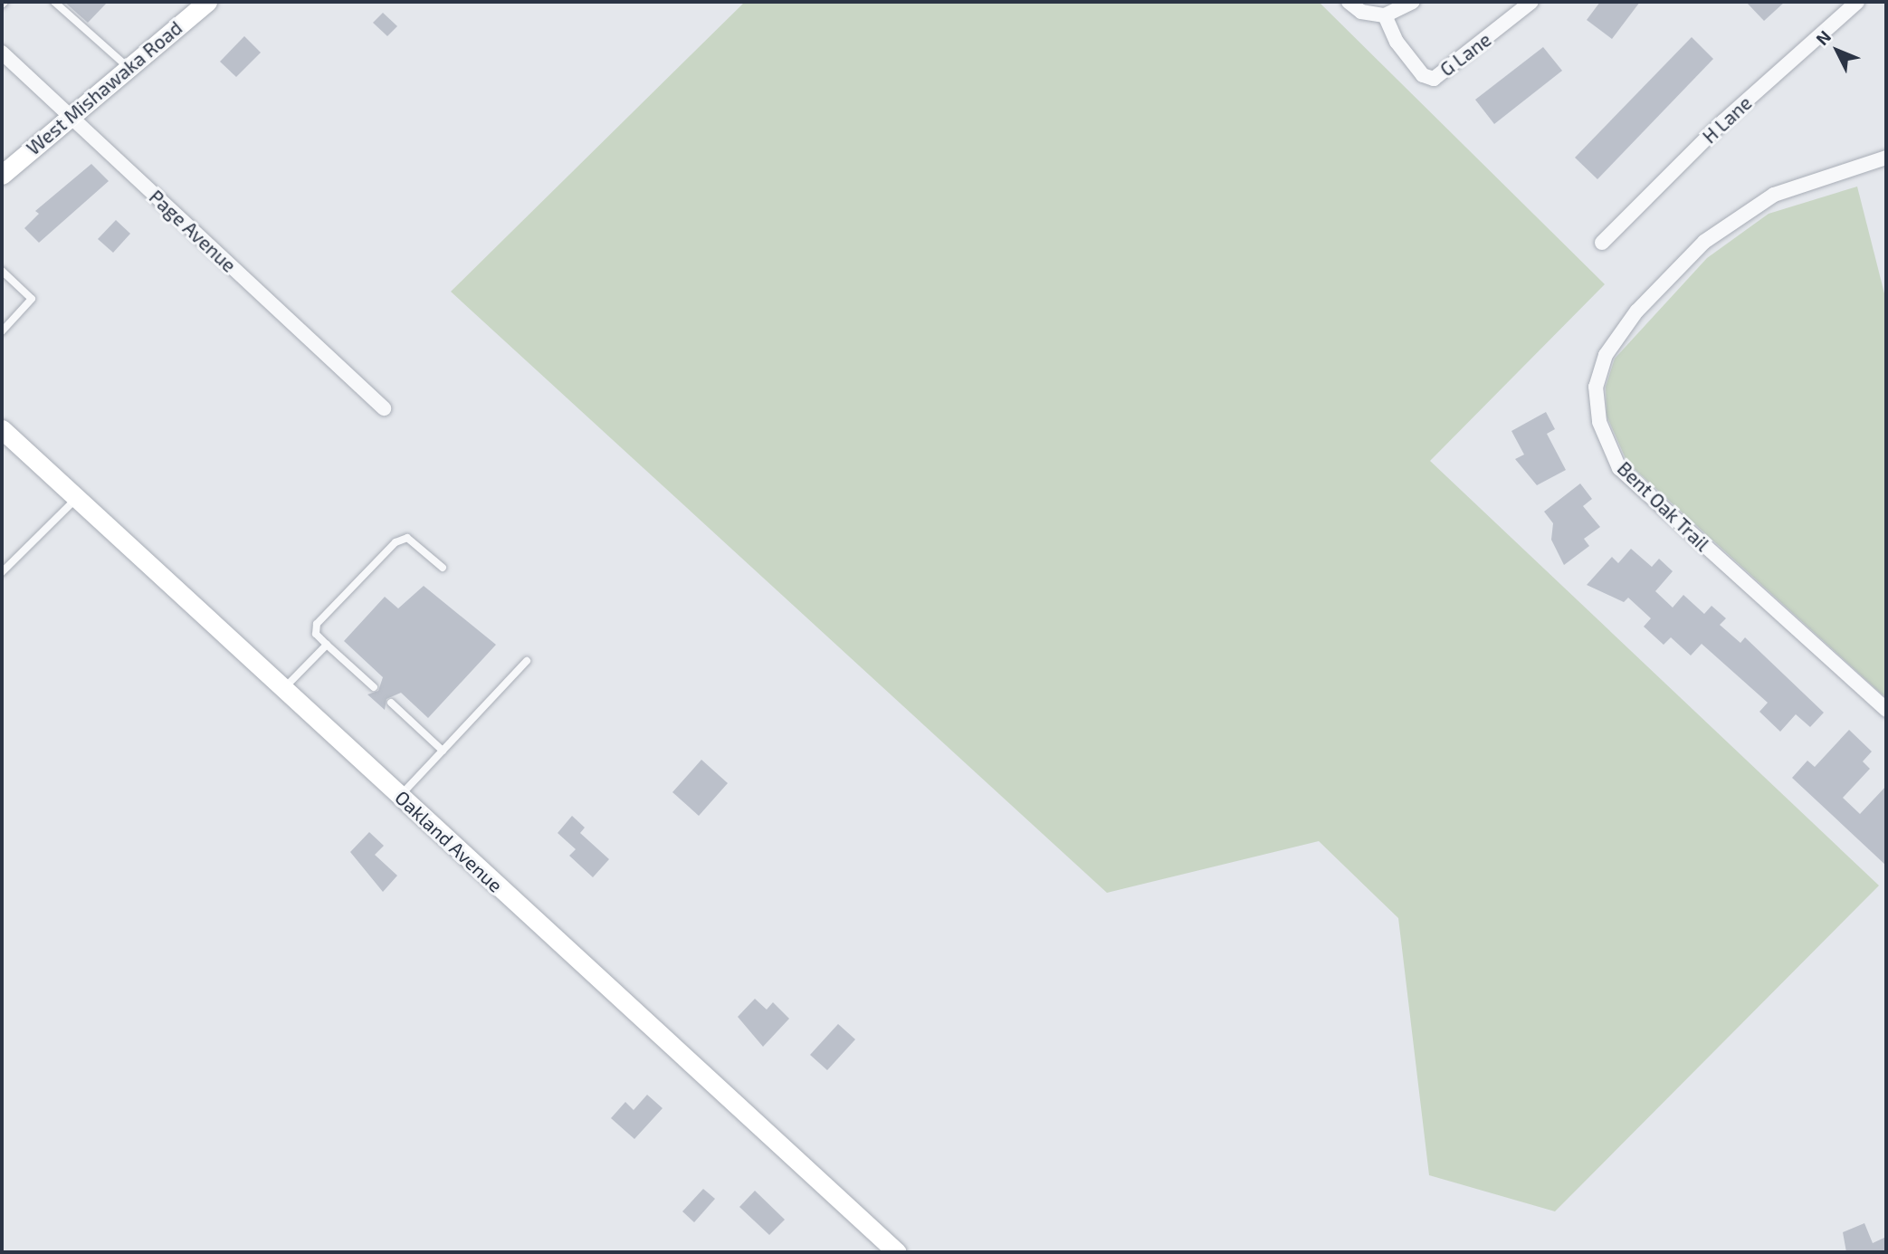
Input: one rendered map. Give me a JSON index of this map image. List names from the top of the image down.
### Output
{
  "streets": {
    "street": [
      "G Lane",
      "West Mishawaka Road",
      "H Lane",
      "Page Avenue",
      "Bent Oak Trail",
      "Oakland Avenue"
    ]
  },
  "crossings": [
    ["West Mishawaka Road", "Page Avenue"]
  ],
  "north": "top left"
}
